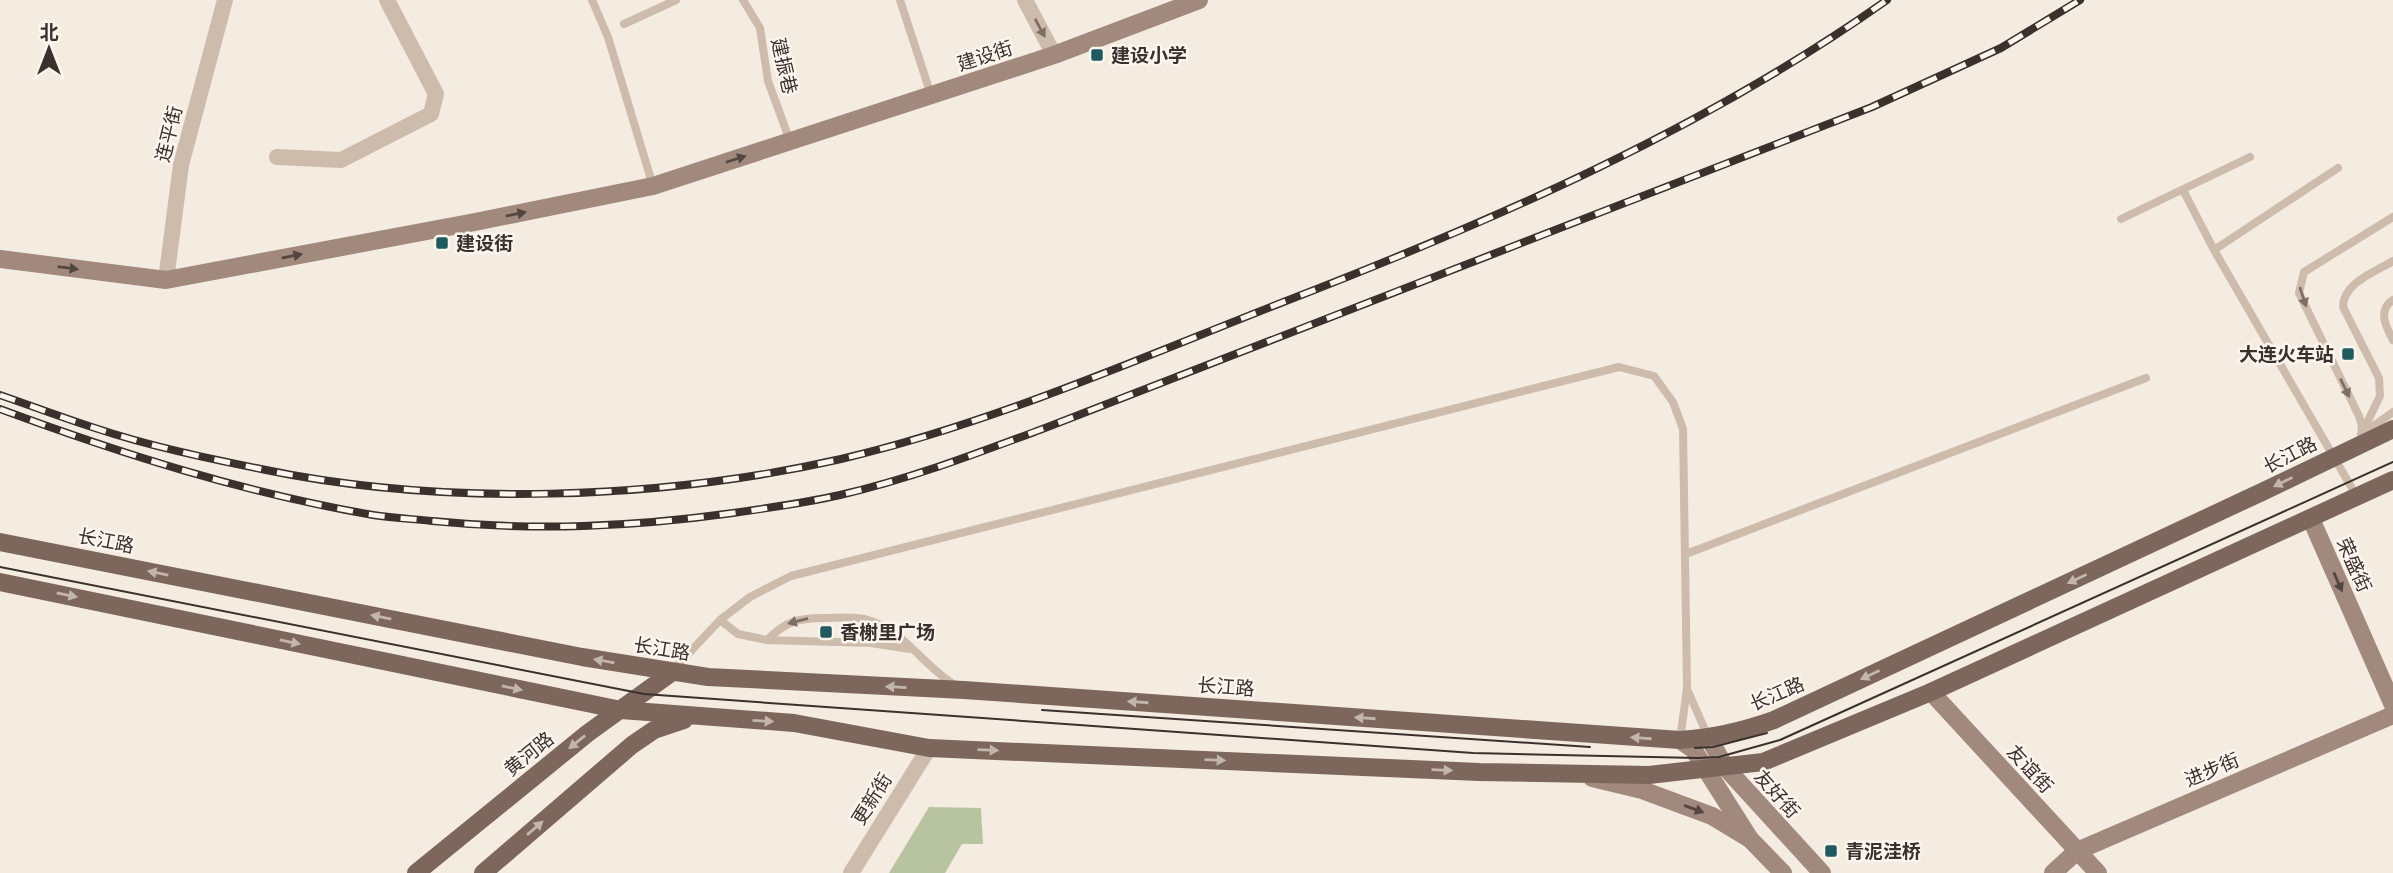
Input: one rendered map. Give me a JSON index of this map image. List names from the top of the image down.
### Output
{
  "streets": {
    "main road": ["长江路", "黄河路"],
    "street": [
      "建设街",
      "连平街",
      "荣盛街",
      "友谊街",
      "进步街",
      "友好街",
      "更新街"
    ],
    "lane": ["建振巷"]
  },
  "crossings": [
    ["建设街", "建振巷"],
    ["建设街", "连平街"],
    ["长江路", "黄河路"],
    ["长江路", "友好街"],
    ["友谊街", "进步街"]
  ],
  "one_way": ["建设街", "荣盛街"],
  "places": {
    "transit": [
      "建设小学",
      "建设街",
      "大连火车站",
      "香榭里广场",
      "青泥洼桥"
    ]
  },
  "north": "top"
}
